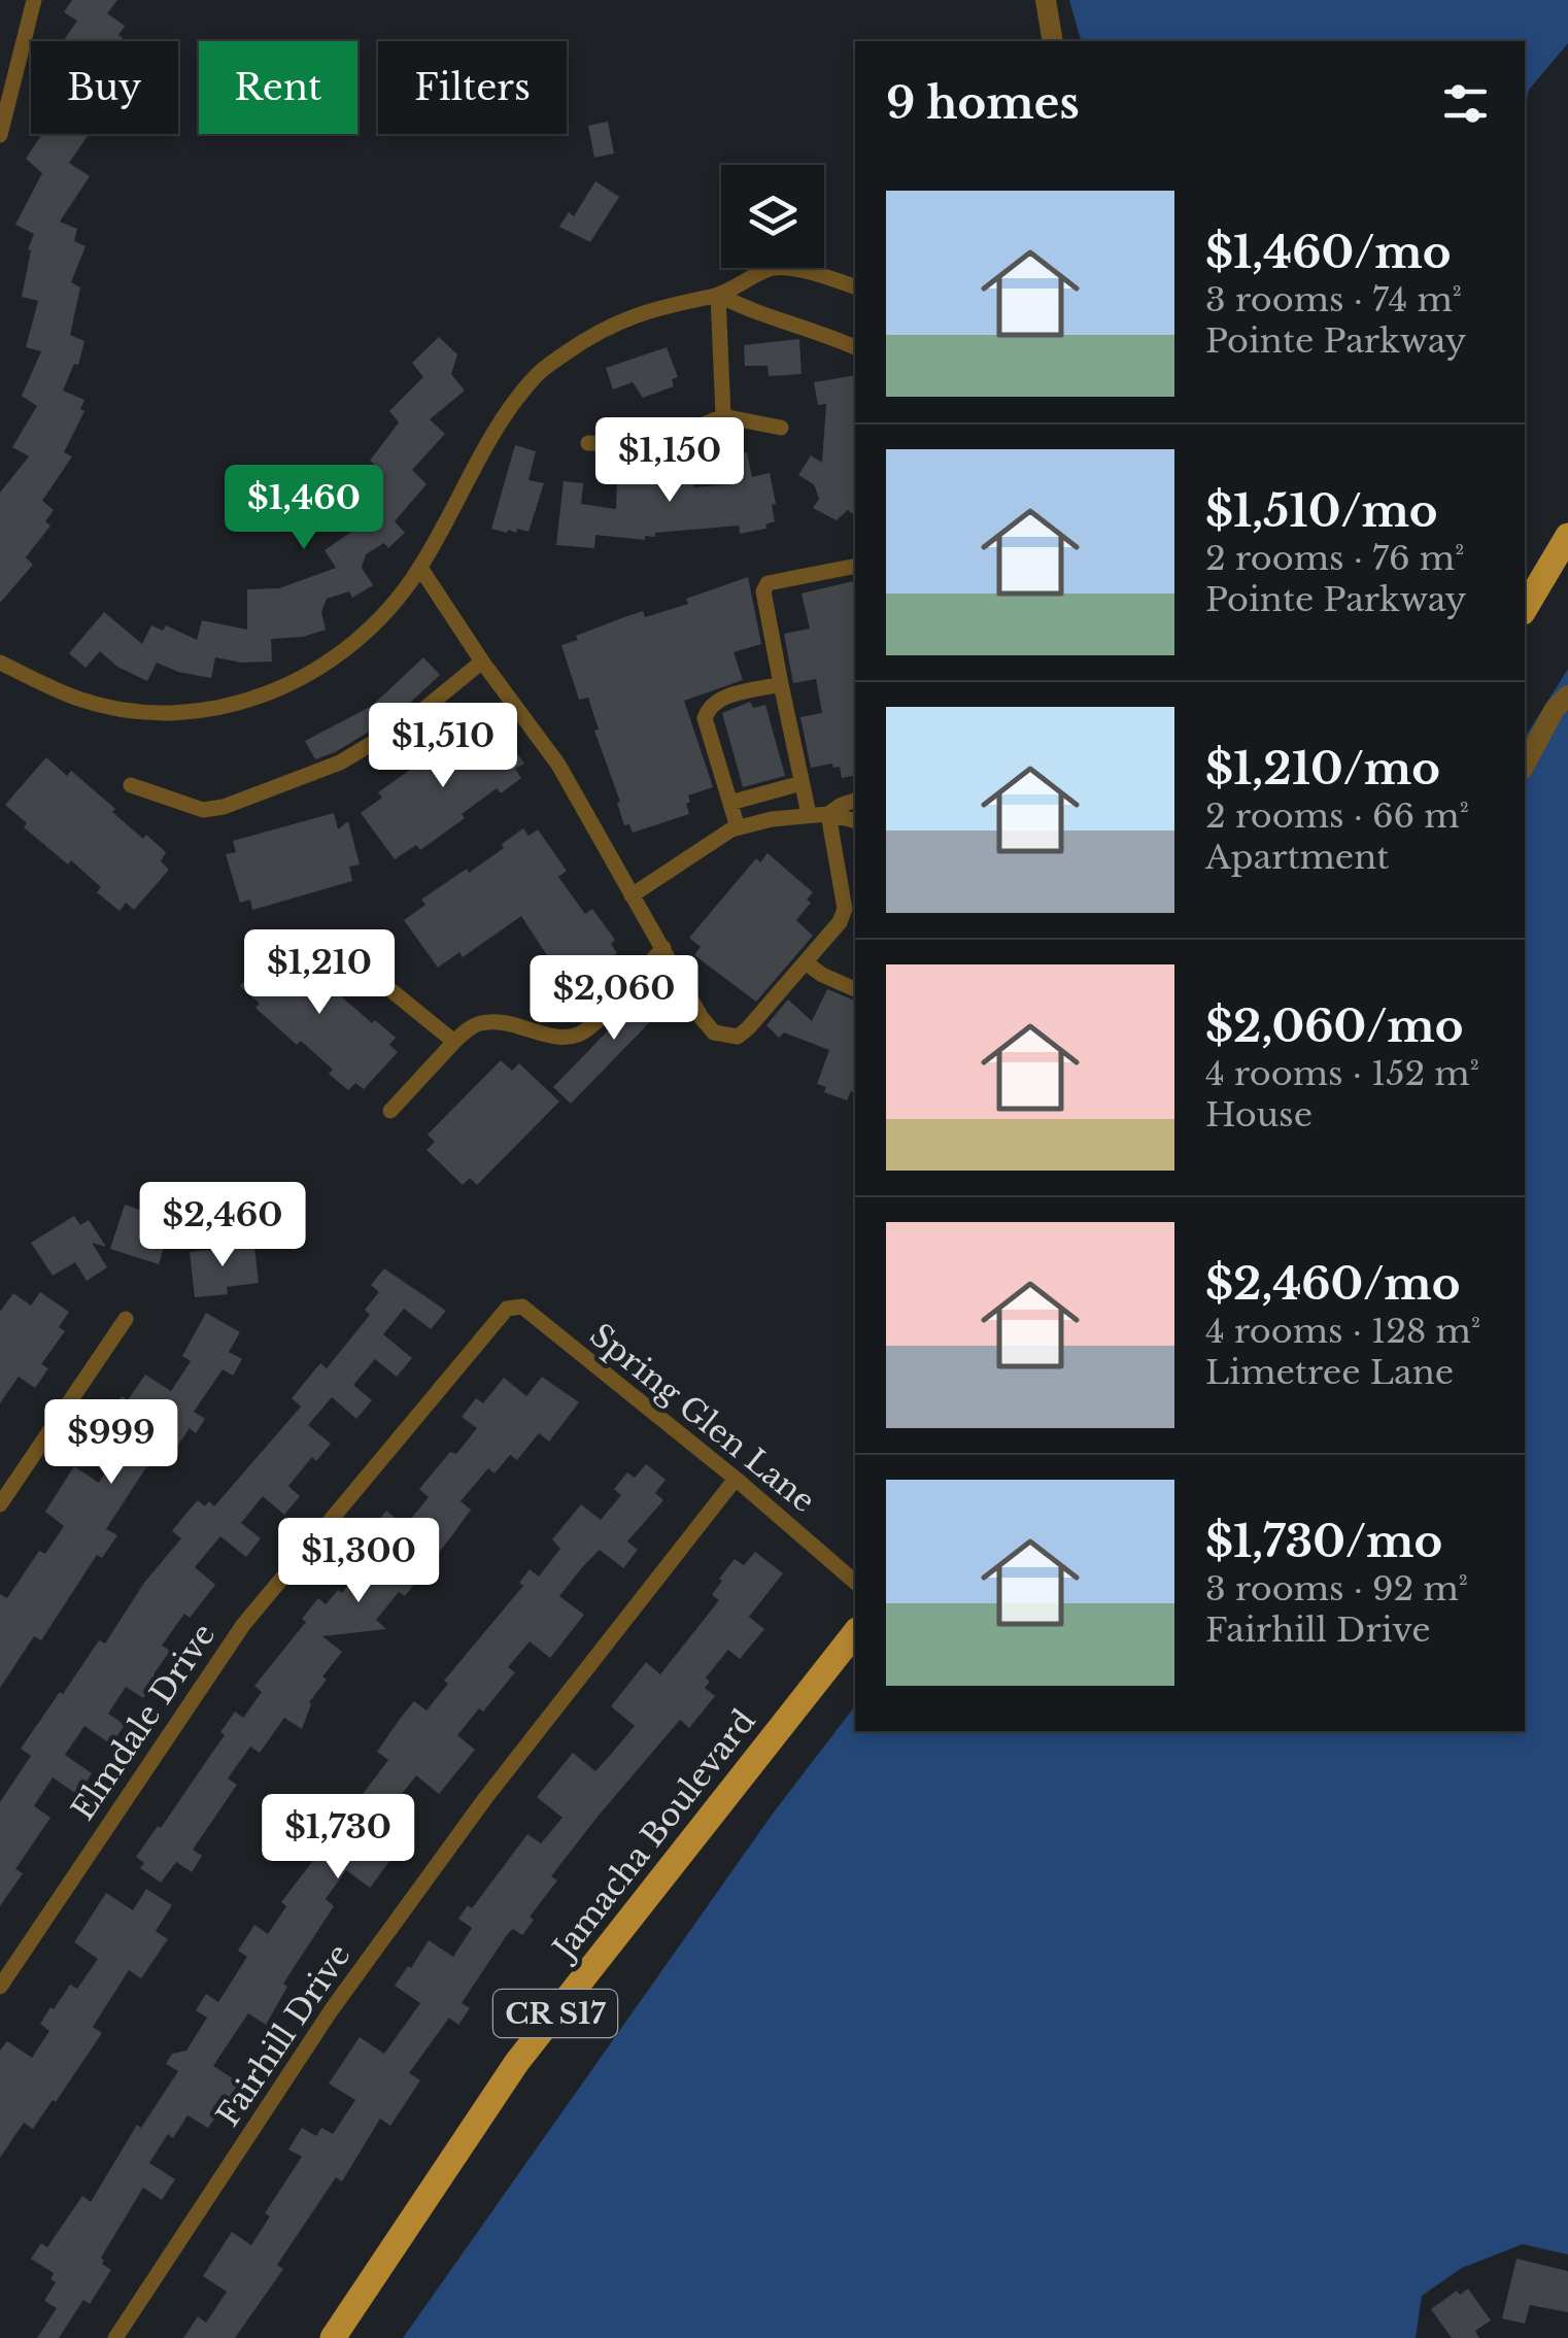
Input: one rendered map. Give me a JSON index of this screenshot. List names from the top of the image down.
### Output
{
  "streets": {
    "main road": ["Jamacha Boulevard", "CR S17"],
    "street": ["Spring Glen Lane", "Elmdale Drive", "Fairhill Drive"]
  },
  "crossings": [
    ["Spring Glen Lane", "Elmdale Drive"],
    ["Spring Glen Lane", "Fairhill Drive"]
  ],
  "page": {
    "chip": ["Buy", "Rent", "Filters"],
    "heading": "9 homes",
    "list": [
      {
        "name": "$1,460/mo",
        "note": "3 rooms · 74 m² · Pointe Parkway"
      },
      {
        "name": "$1,510/mo",
        "note": "2 rooms · 76 m² · Pointe Parkway"
      },
      {
        "name": "$1,210/mo",
        "note": "2 rooms · 66 m² · Apartment"
      },
      {
        "name": "$2,060/mo",
        "note": "4 rooms · 152 m² · House"
      },
      {
        "name": "$2,460/mo",
        "note": "4 rooms · 128 m² · Limetree Lane"
      },
      {
        "name": "$1,730/mo",
        "note": "3 rooms · 92 m² · Fairhill Drive"
      }
    ],
    "price": [
      "$1,150",
      "$1,460",
      "$1,510",
      "$1,210",
      "$2,060",
      "$2,460",
      "$999",
      "$1,300",
      "$1,730"
    ]
  }
}
